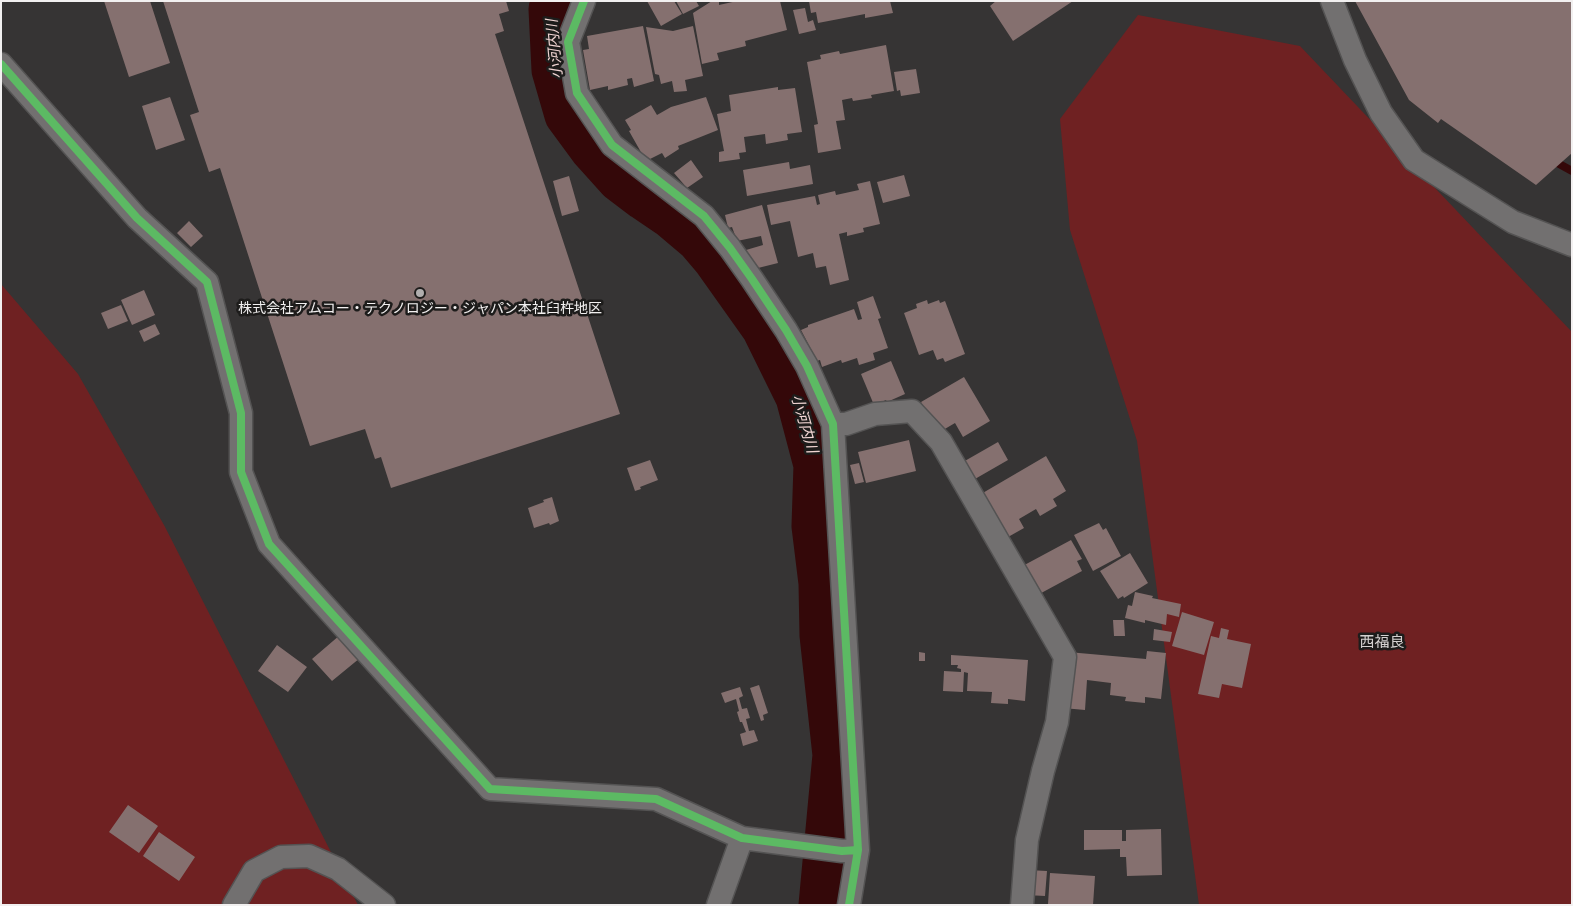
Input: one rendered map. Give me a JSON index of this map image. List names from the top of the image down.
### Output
{
  "districts": ["西福良"],
  "water": ["小河内川"],
  "places": ["株式会社アムコー・テクノロジー・ジャパン本社臼杵地区"]
}
